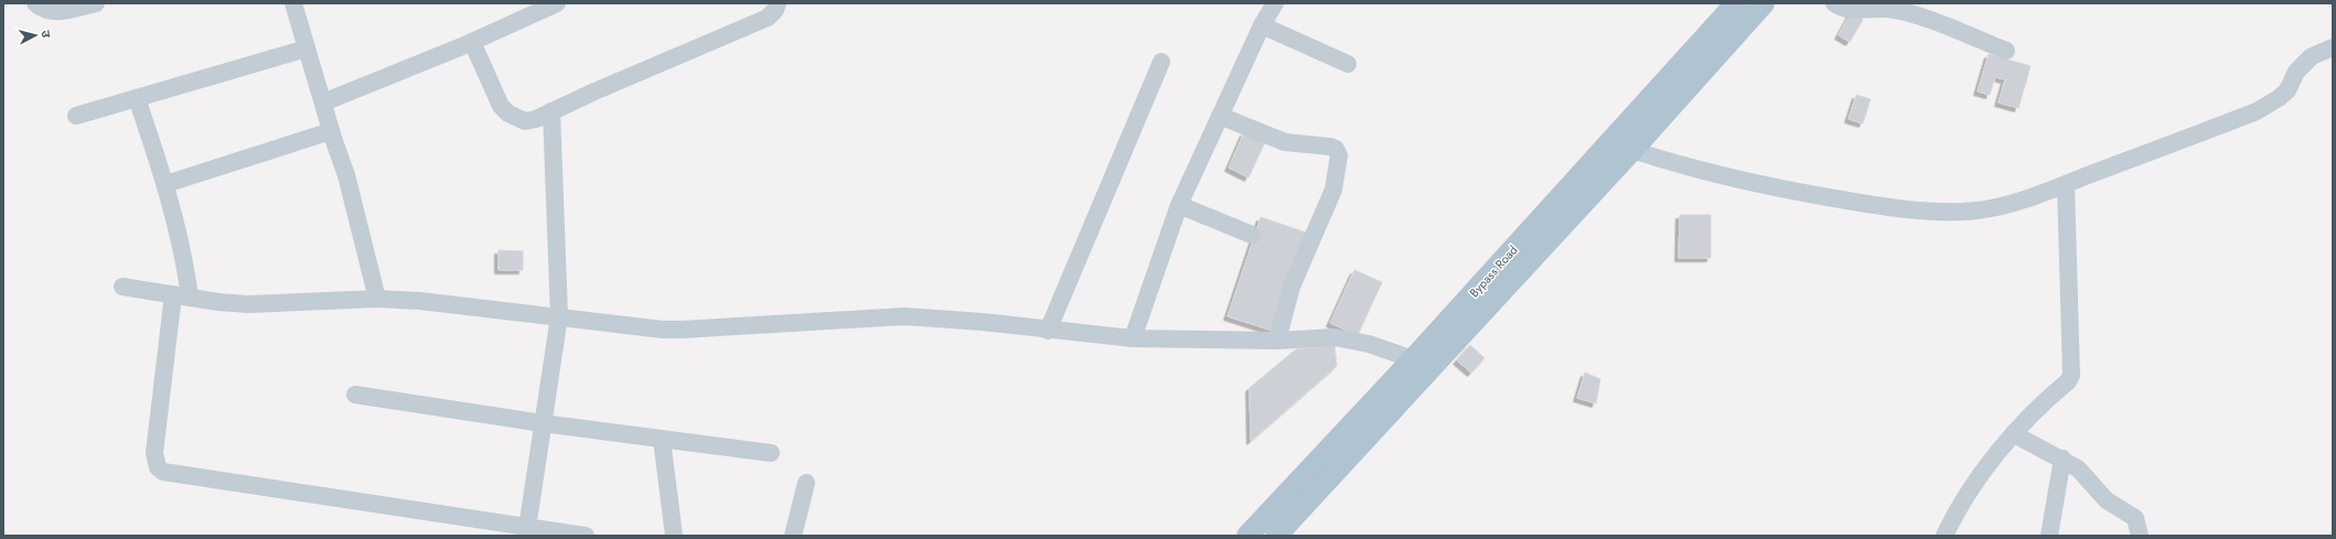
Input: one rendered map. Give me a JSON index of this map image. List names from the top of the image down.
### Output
{
  "streets": {
    "main road": ["Bypass Road"]
  },
  "north": "right"
}
